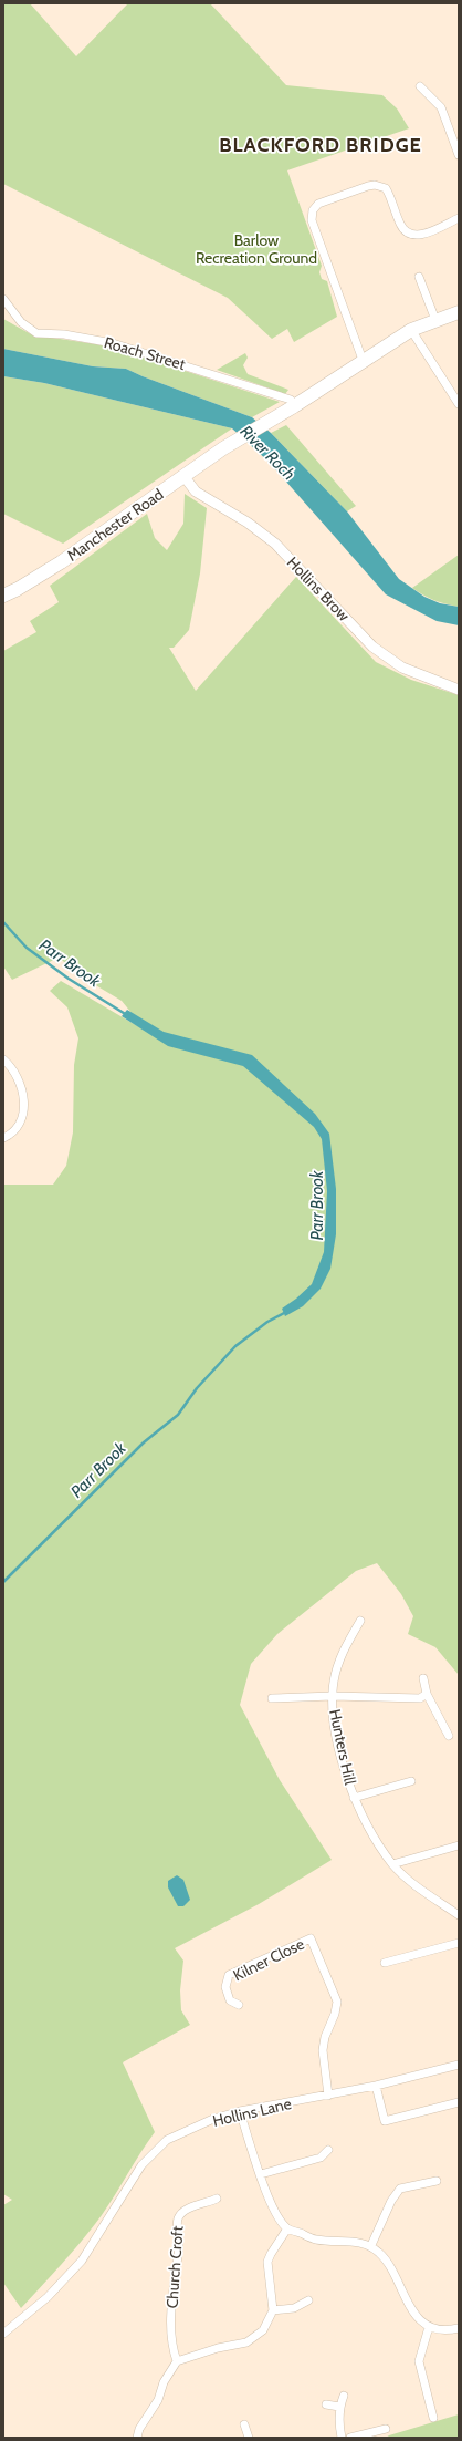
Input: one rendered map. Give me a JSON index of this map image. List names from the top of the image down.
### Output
{
  "streets": {
    "highway": ["Manchester Road"],
    "street": [
      "Roach Street",
      "Hollins Brow",
      "Hunters Hill",
      "Kilner Close",
      "Hollins Lane",
      "Church Croft"
    ]
  },
  "crossings": [
    ["Roach Street", "Manchester Road"],
    ["Manchester Road", "Hollins Brow"],
    ["Kilner Close", "Hollins Lane"]
  ],
  "districts": ["BLACKFORD BRIDGE"],
  "water": ["River Roch", "Parr Brook"],
  "parks": ["Barlow Recreation Ground"]
}
